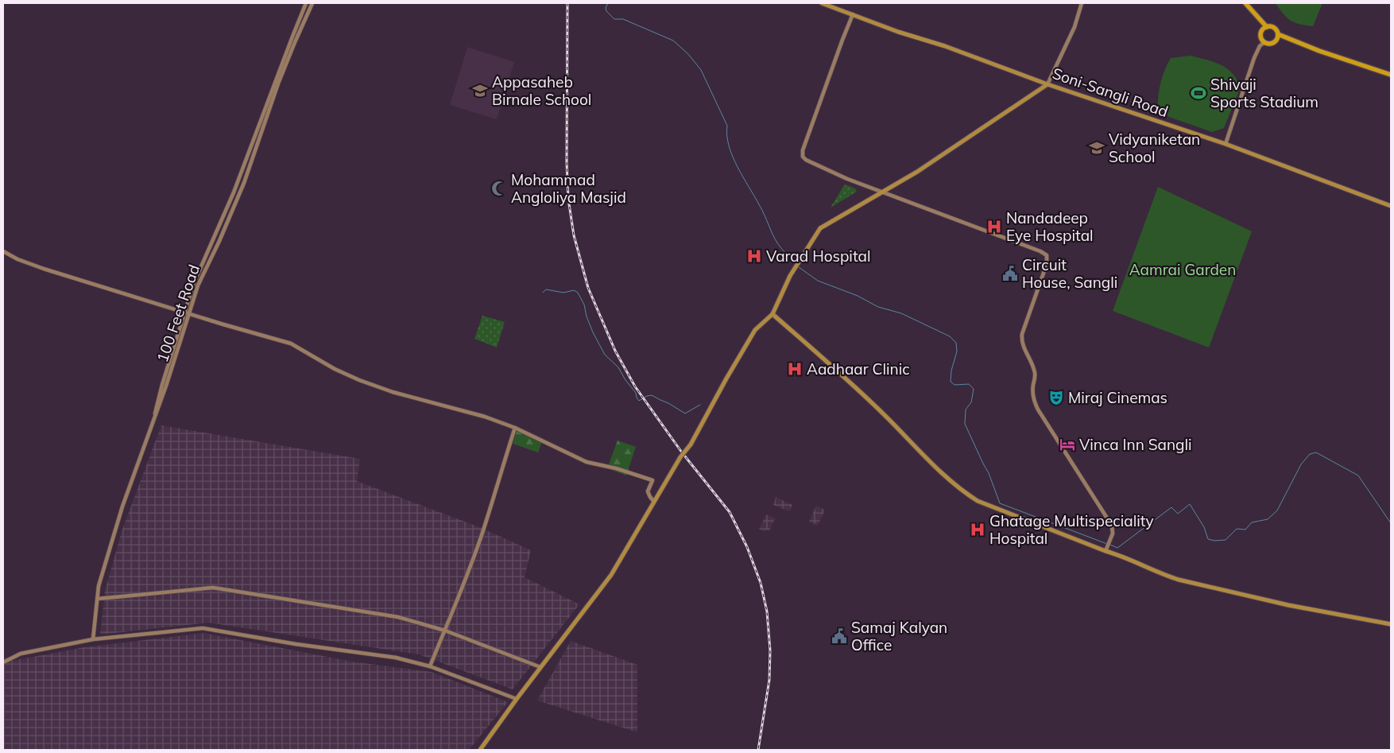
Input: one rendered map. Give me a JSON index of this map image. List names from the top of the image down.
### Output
{
  "streets": {
    "main road": ["Soni-Sangli Road"],
    "street": ["100 Feet Road"]
  },
  "parks": ["Aamrai Garden"],
  "places": {
    "school or university": ["Appasaheb Birnale School", "Vidyaniketan School"],
    "sports": ["Shivaji Sports Stadium"],
    "mosque": ["Mohammad Angloliya Masjid"],
    "hospital": [
      "Nandadeep Eye Hospital",
      "Varad Hospital",
      "Aadhaar Clinic",
      "Ghatage Multispeciality Hospital"
    ],
    "public building": ["Circuit House, Sangli", "Samaj Kalyan Office"],
    "theatre": ["Miraj Cinemas"],
    "hotel": ["Vinca Inn Sangli"]
  }
}
